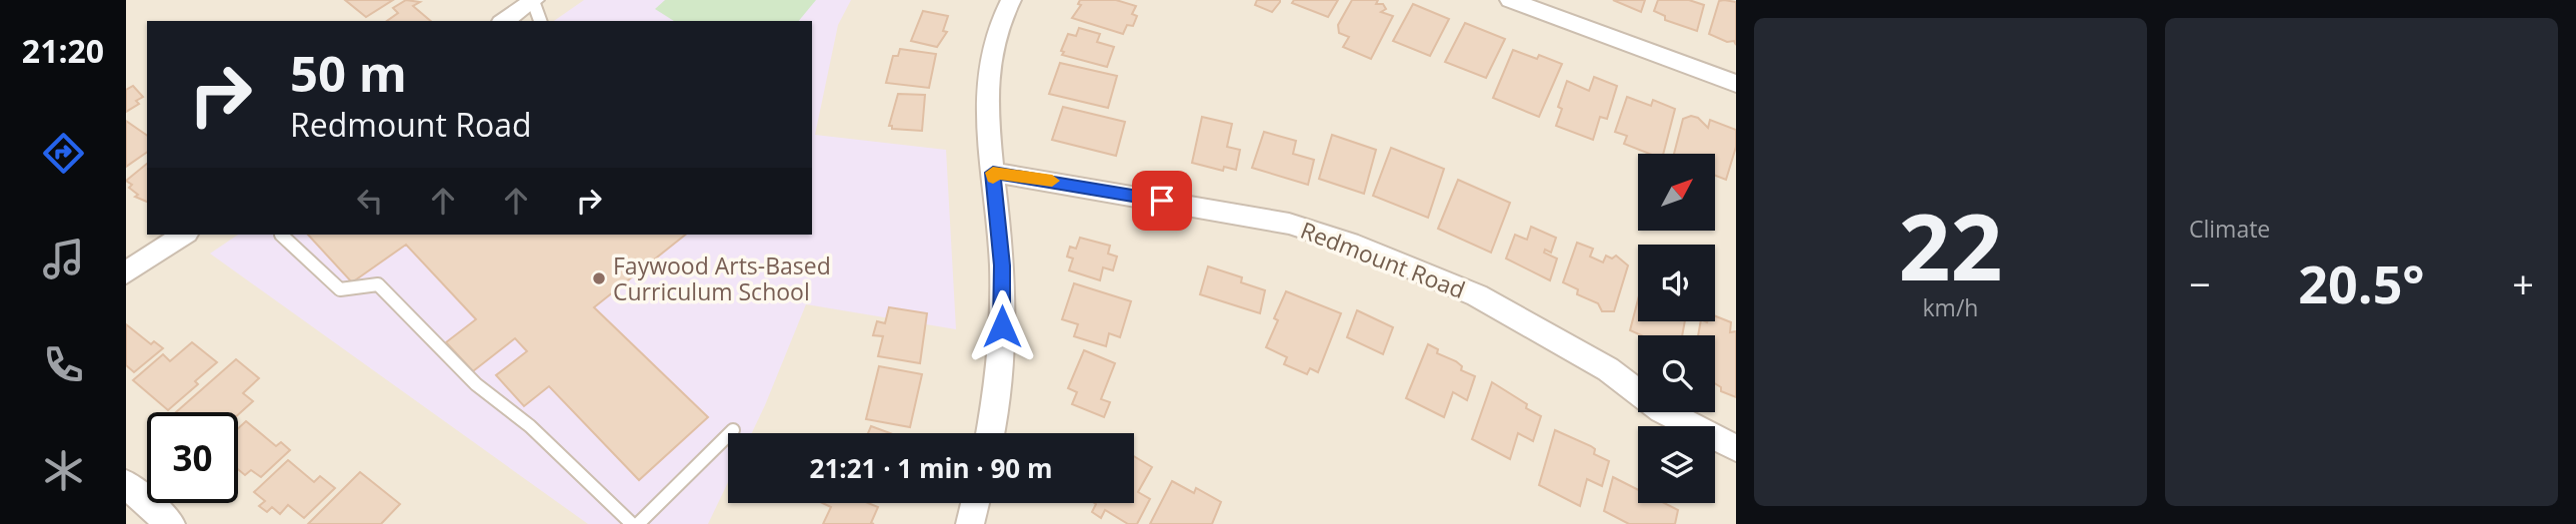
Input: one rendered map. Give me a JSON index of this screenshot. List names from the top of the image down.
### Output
{
  "streets": {
    "street": ["Redmount Road"]
  },
  "places": ["Faywood Arts-Based Curriculum School"],
  "north": "top right",
  "page": {
    "tabs": "21:20",
    "tile": [
      ["22", "km/h"],
      "Climate"
    ],
    "turn": ["50 m", "Redmount Road"],
    "heat": ["−", "20.5°", "+"],
    "limit": "30",
    "trip": "21:21 · 1 min · 90 m"
  }
}
